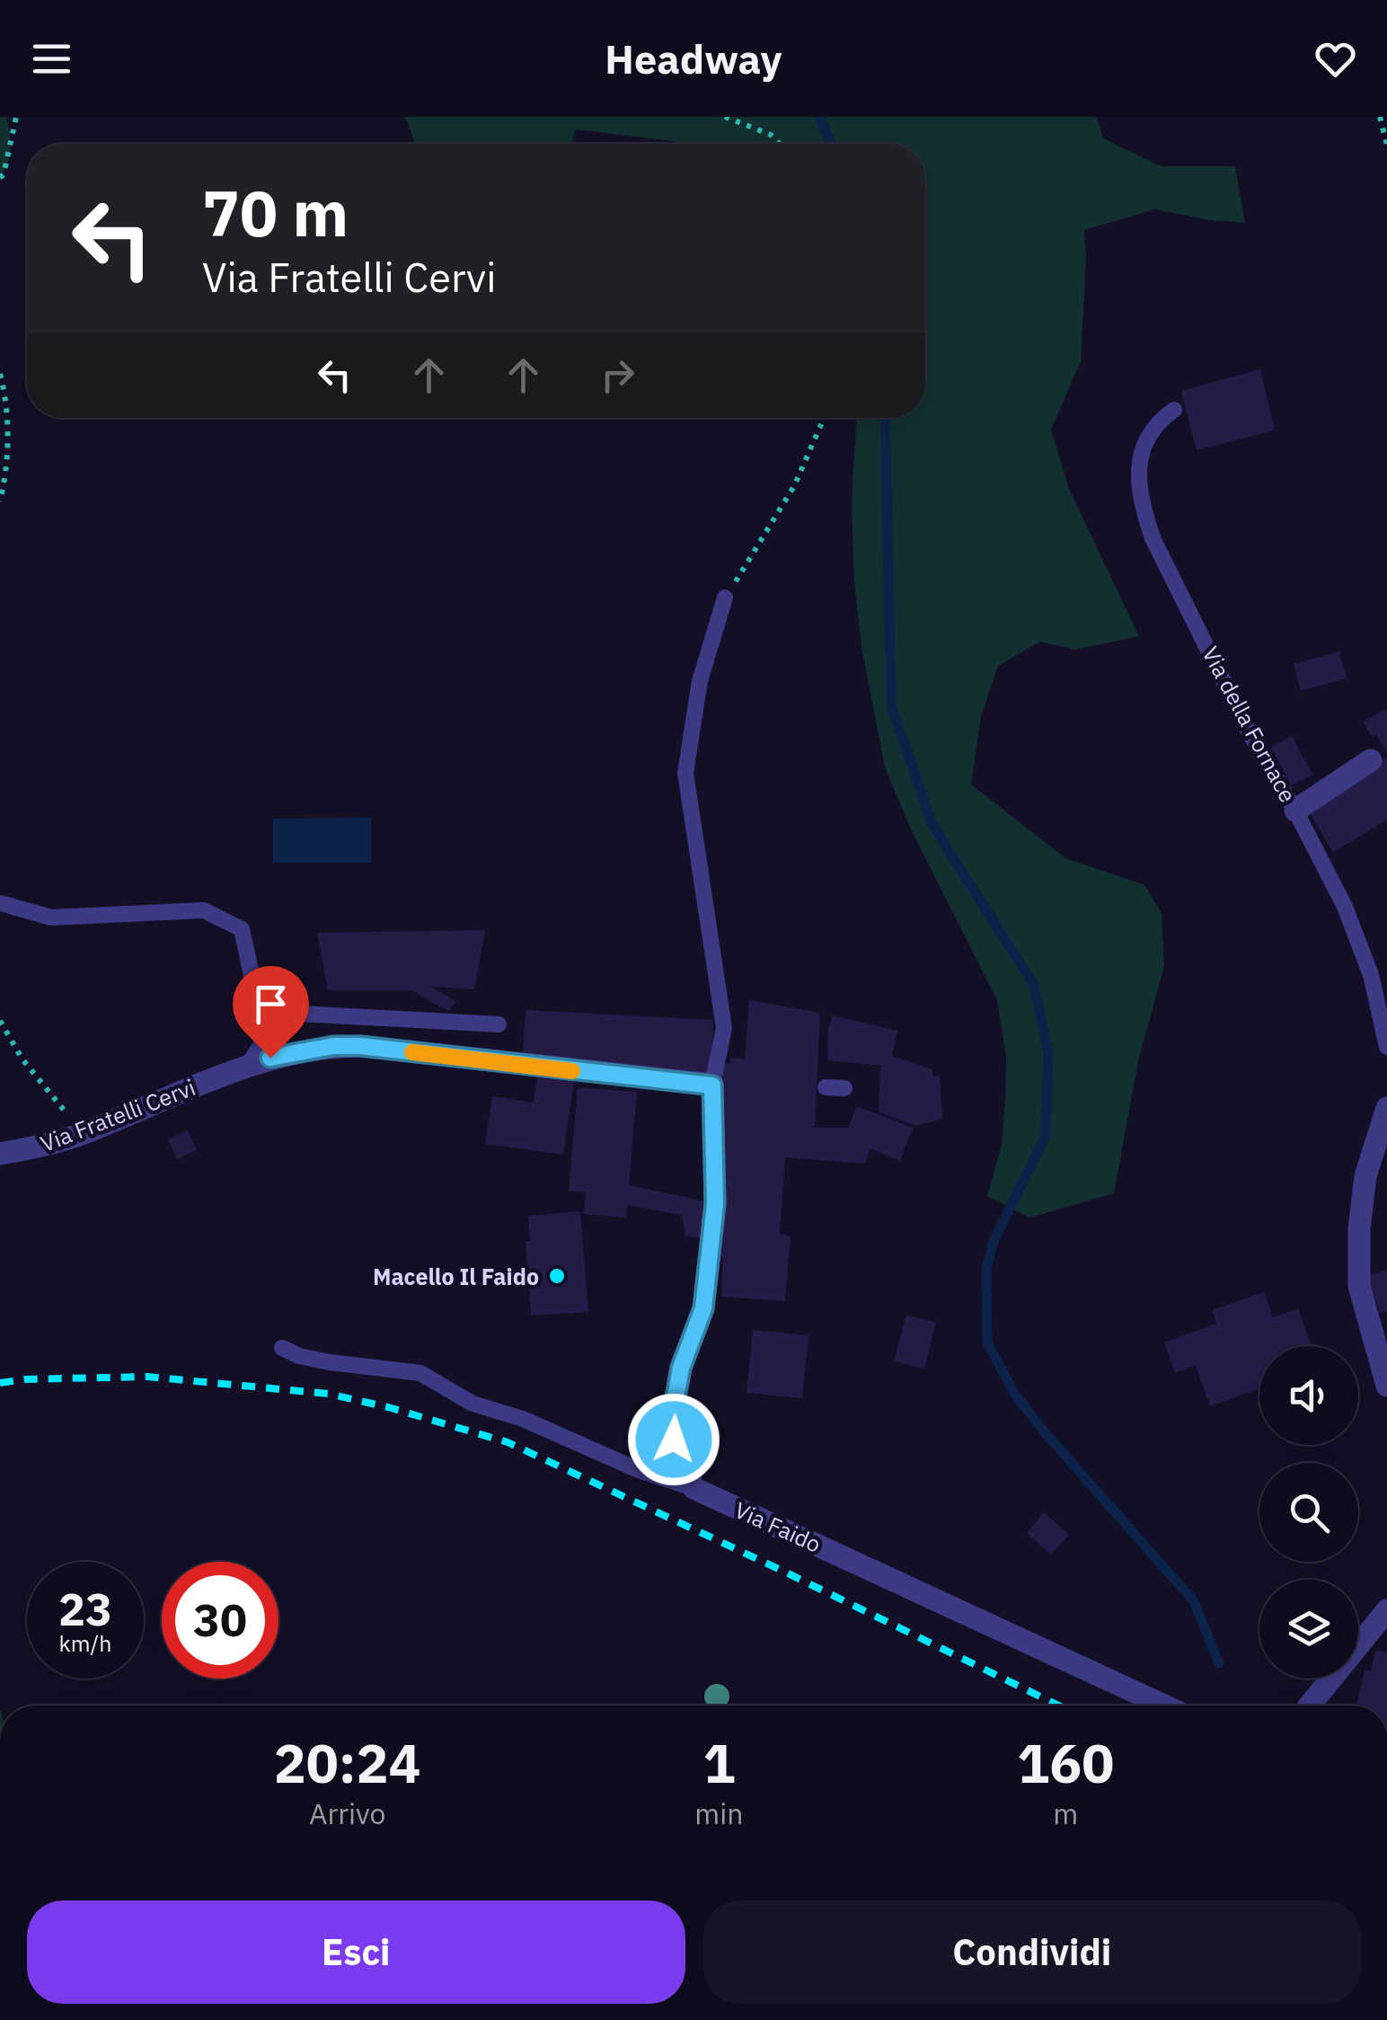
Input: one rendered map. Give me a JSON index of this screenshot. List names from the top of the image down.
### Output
{
  "streets": {
    "street": ["Via Fratelli Cervi", "Via Faido"],
    "lane": ["Via della Fornace"]
  },
  "places": ["Macello Il Faido"],
  "page": {
    "header": "Headway",
    "turn": ["70 m", "Via Fratelli Cervi"],
    "speed": "23 km/h",
    "limit": "30",
    "eta": [
      "20:24",
      "Arrivo",
      "1",
      "min",
      "160",
      "m"
    ],
    "buttons": ["Esci", "Condividi"]
  }
}
